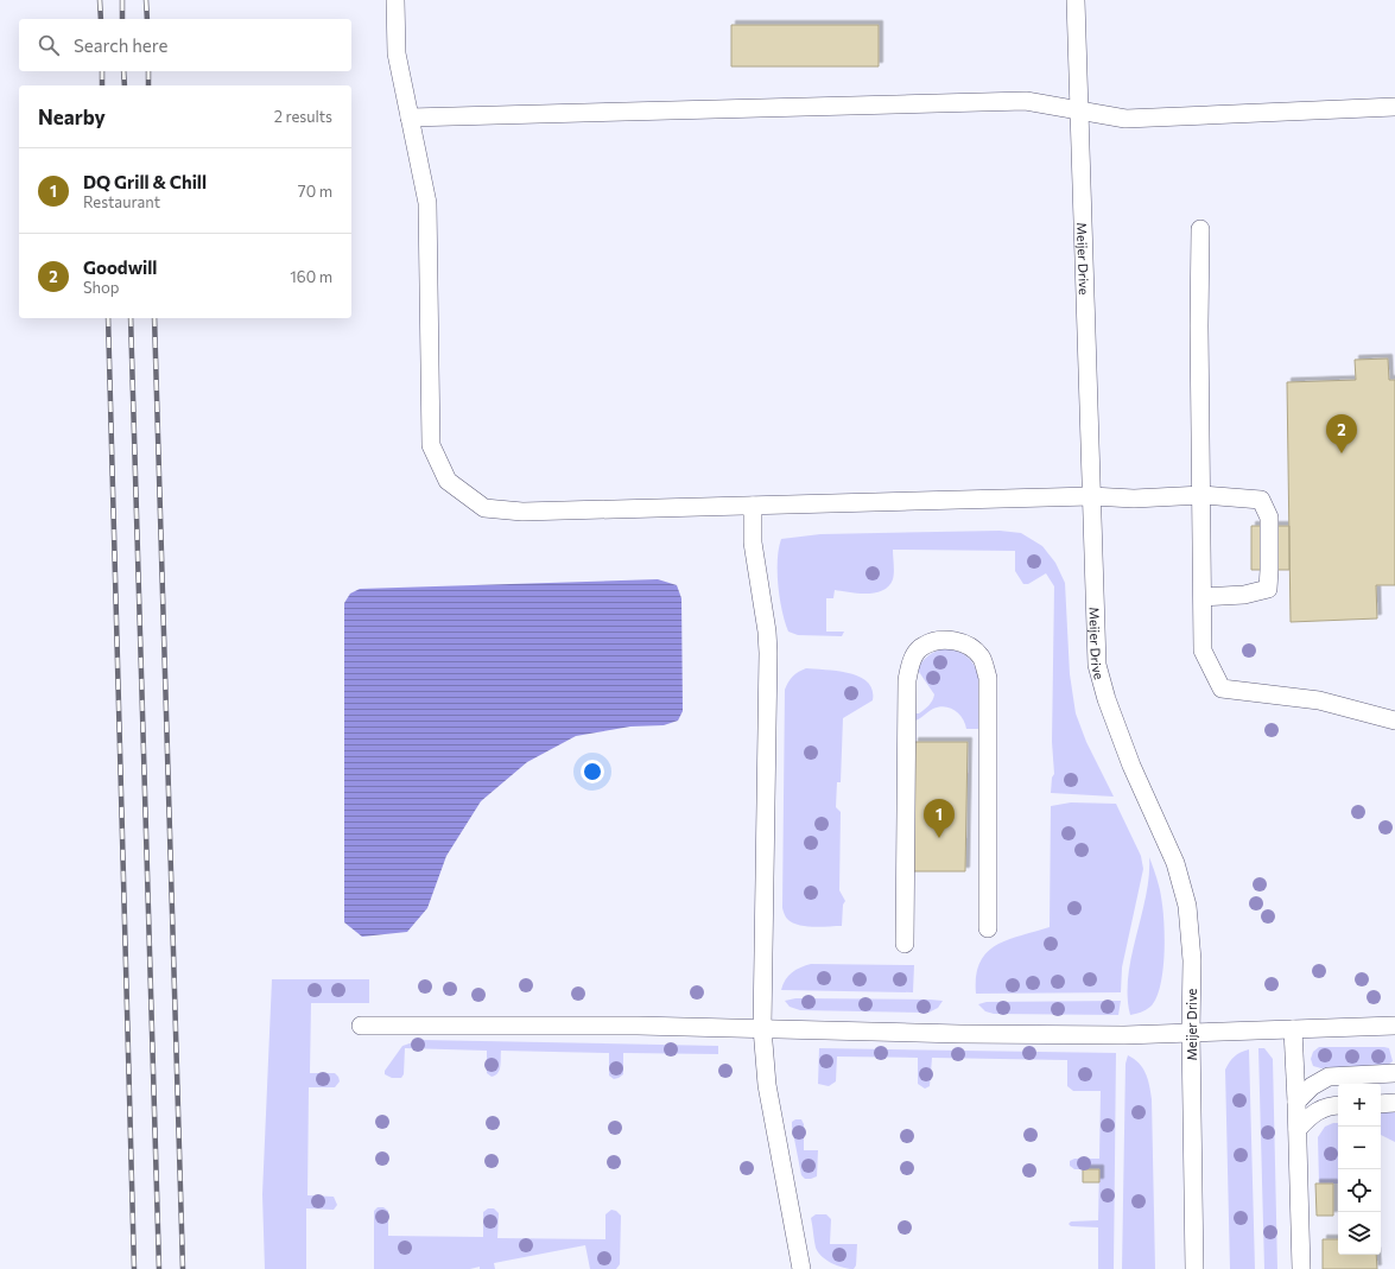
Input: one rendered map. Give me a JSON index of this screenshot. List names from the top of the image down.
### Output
{
  "streets": {
    "lane": ["Meijer Drive"]
  },
  "page": {
    "search": "Search here",
    "heading": ["Nearby", "2 results"],
    "list": [
      {
        "mark": "1",
        "name": "DQ Grill & Chill",
        "note": "Restaurant",
        "value": "70 m"
      },
      {
        "mark": "2",
        "name": "Goodwill",
        "note": "Shop",
        "value": "160 m"
      }
    ],
    "pins": ["2", "1"],
    "map_buttons": ["+", "−"]
  }
}
